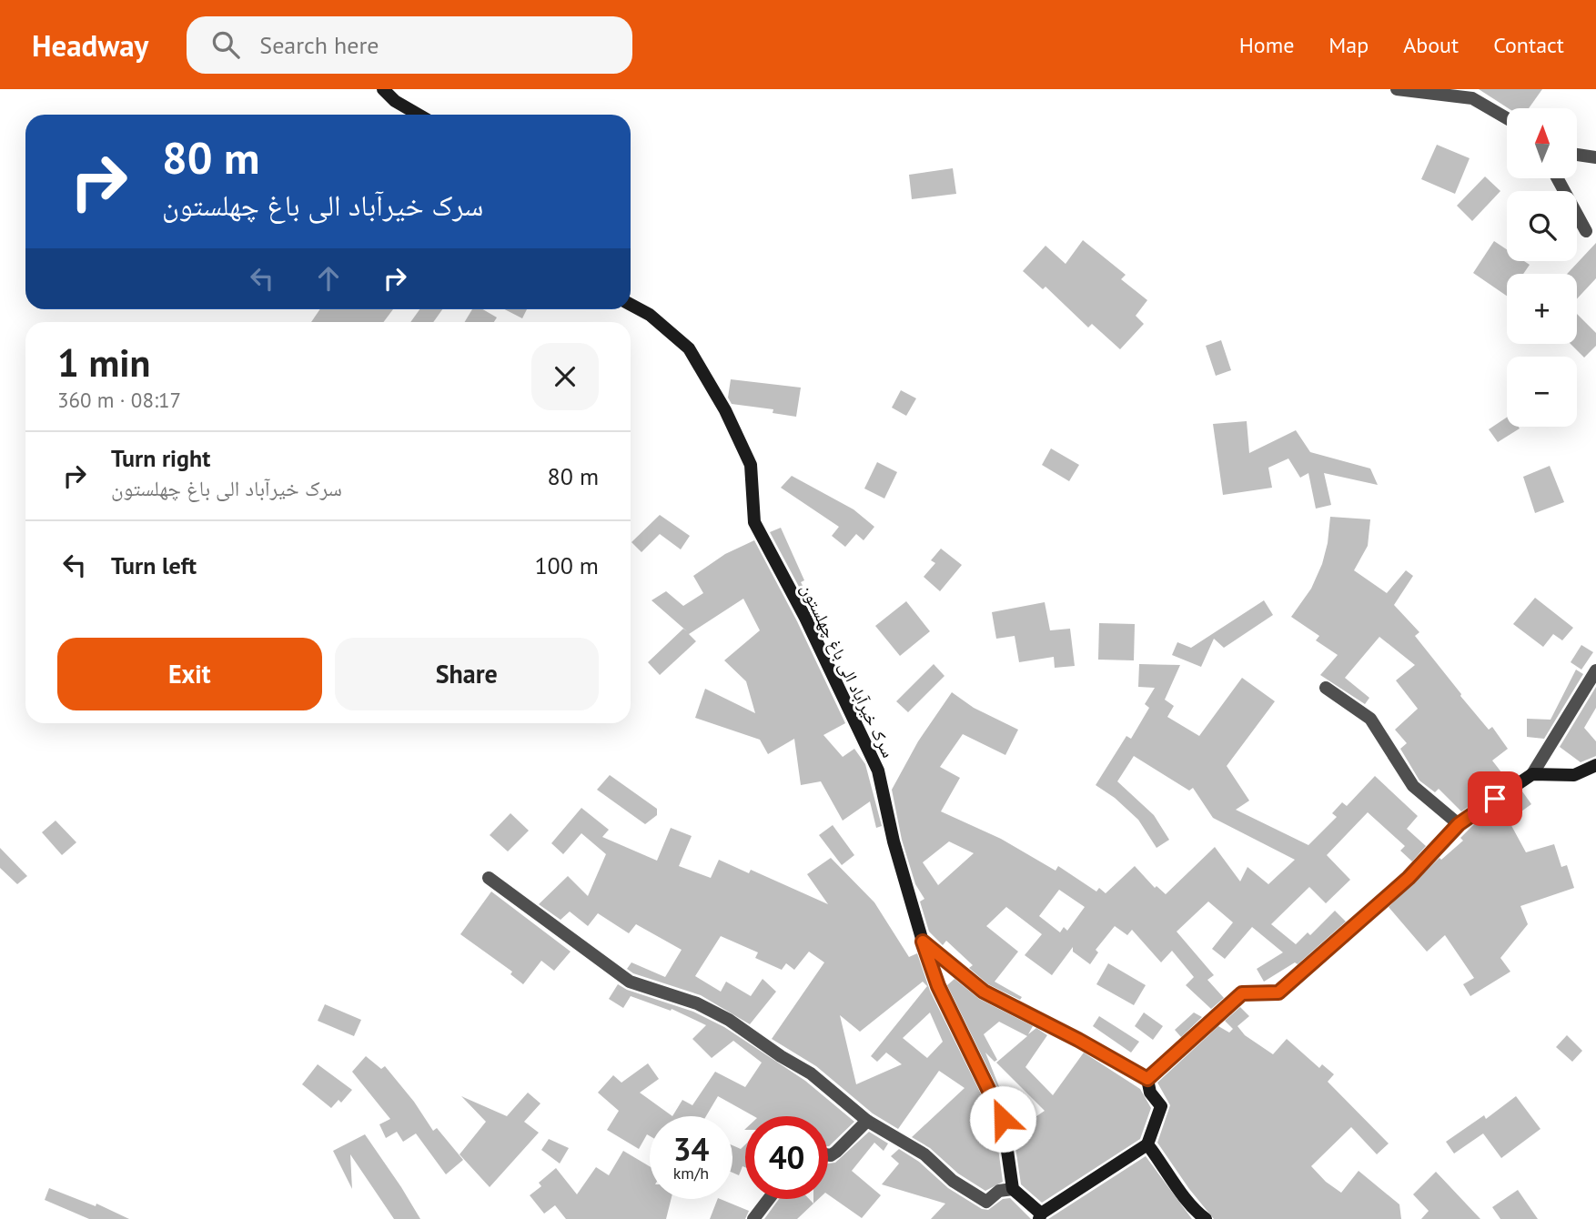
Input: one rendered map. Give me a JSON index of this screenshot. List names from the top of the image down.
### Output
{
  "streets": {
    "street": ["سرک خیرآباد الی باغ چهلستون"]
  },
  "north": "top",
  "page": {
    "header": "Headway",
    "search": "Search here",
    "nav": [
      "Home",
      "Map",
      "About",
      "Contact"
    ],
    "map_buttons": ["+", "−"],
    "turn": ["80 m", "سرک خیرآباد الی باغ چهلستون"],
    "heading": ["1 min", "360 m · 08:17"],
    "list": [
      {
        "name": "Turn right",
        "note": "سرک خیرآباد الی باغ چهلستون",
        "value": "80 m"
      },
      {
        "name": "Turn left",
        "value": "100 m"
      }
    ],
    "buttons": ["Exit", "Share"],
    "speed": "34 km/h",
    "limit": "40"
  }
}
